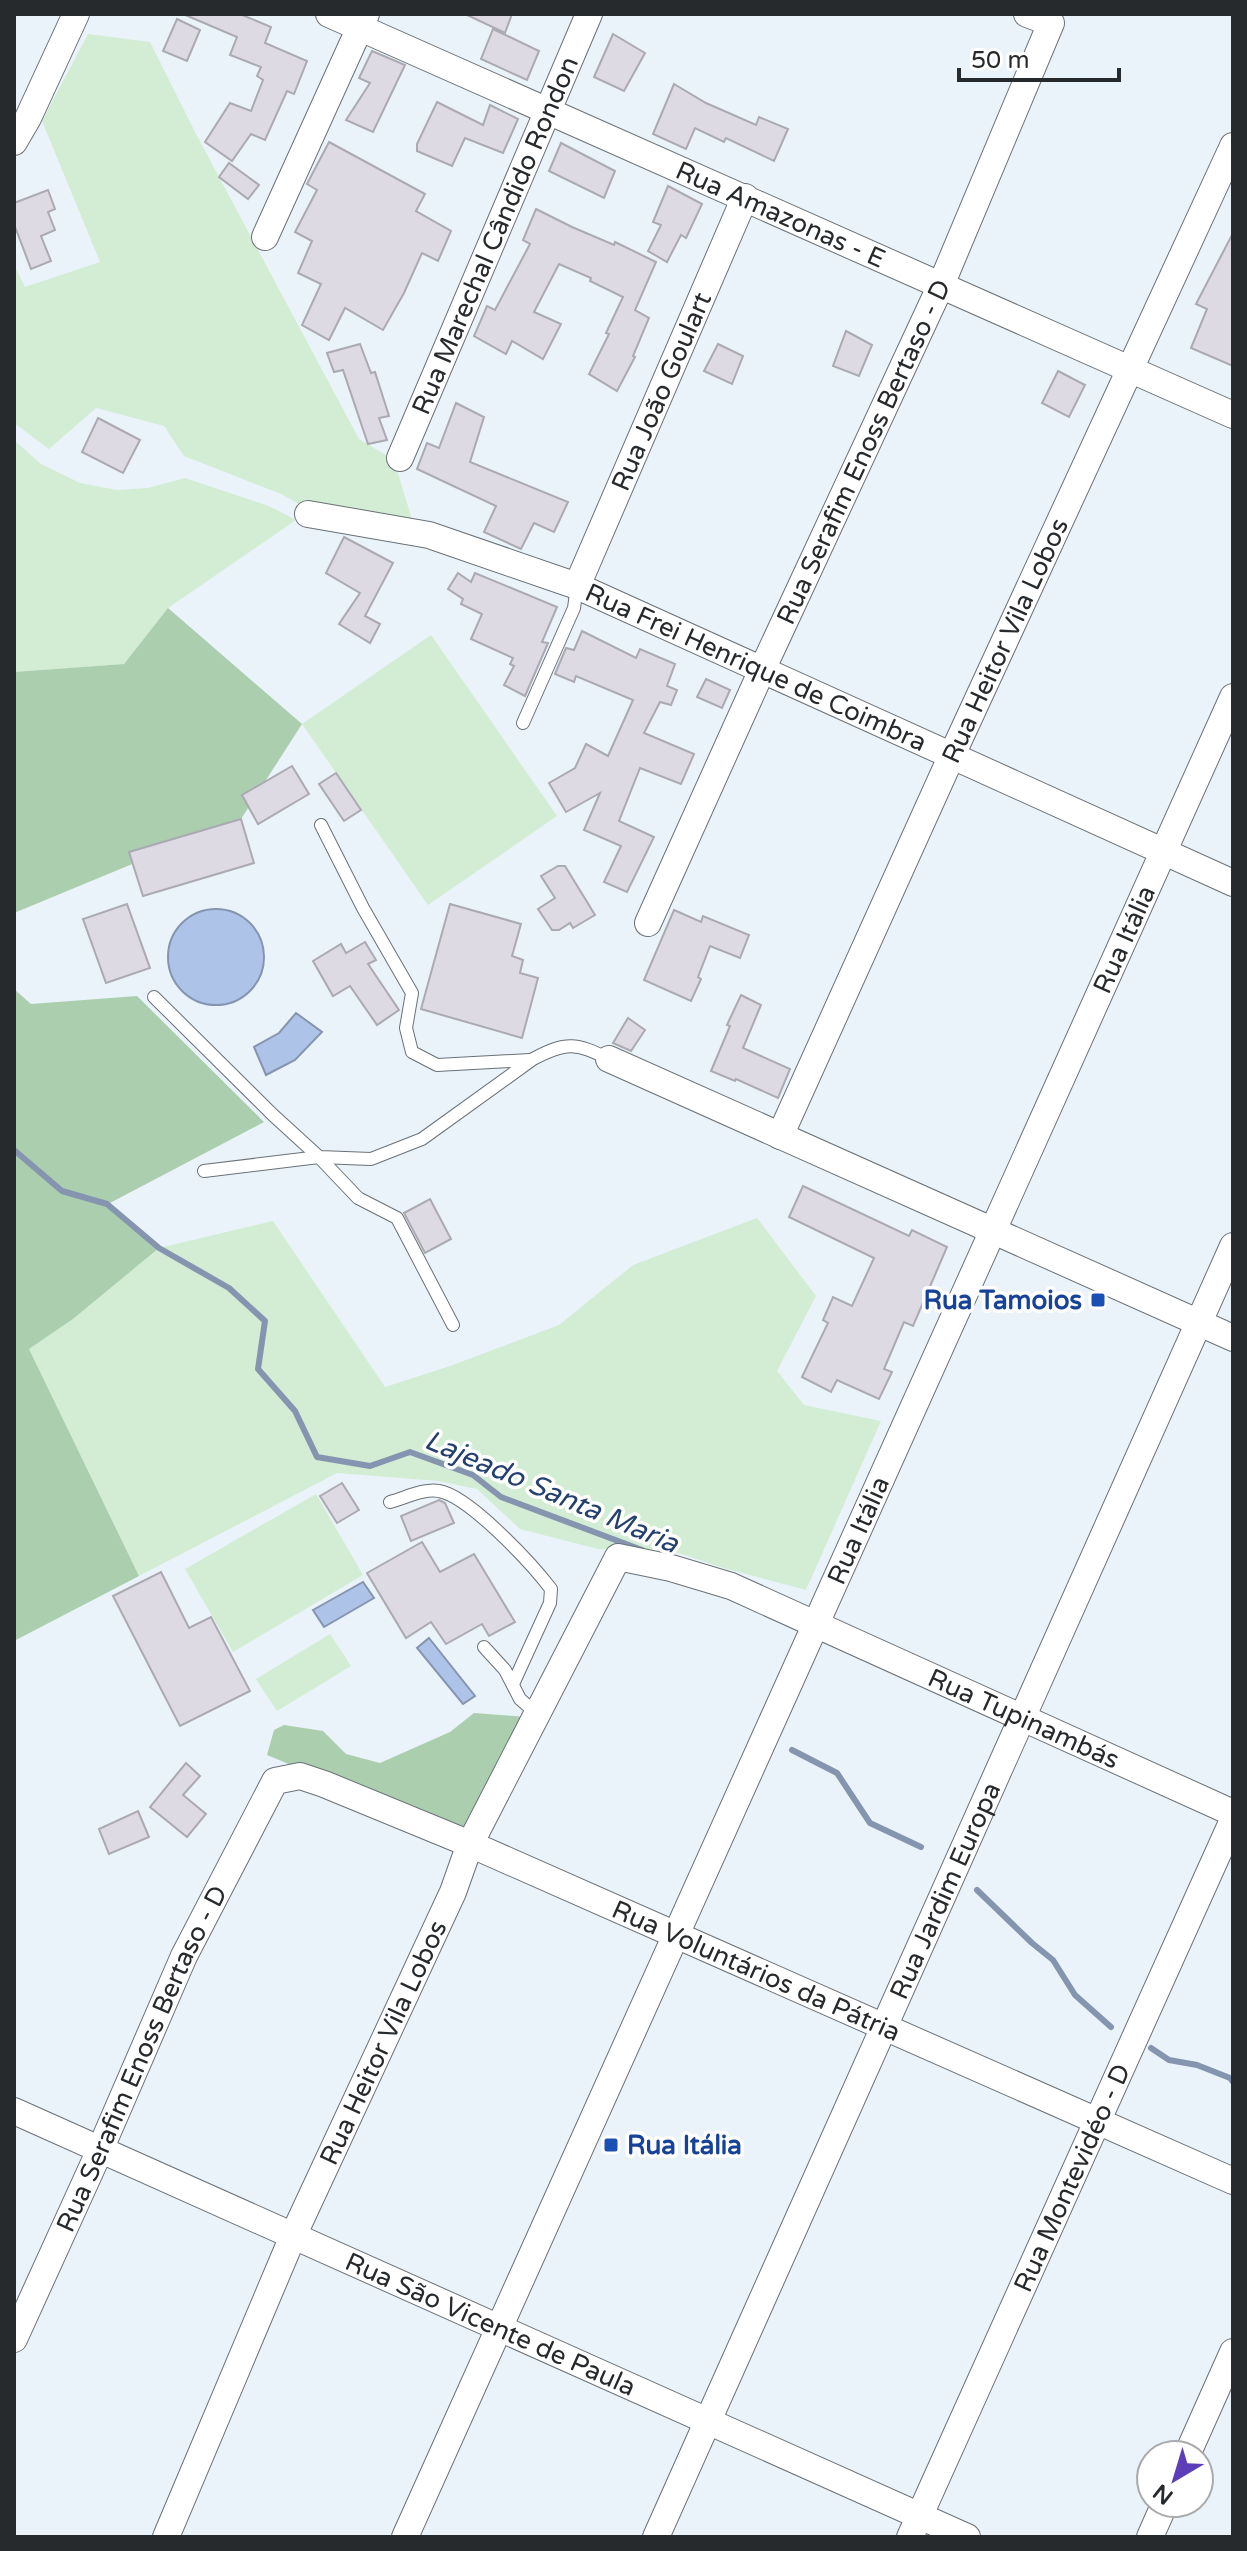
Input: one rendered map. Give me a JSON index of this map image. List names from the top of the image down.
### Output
{
  "streets": {
    "street": [
      "Rua Amazonas - E",
      "Rua Marechal Cândido Rondon",
      "Rua João Goulart",
      "Rua Serafim Enoss Bertaso - D",
      "Rua Heitor Vila Lobos",
      "Rua Frei Henrique de Coimbra",
      "Rua Itália",
      "Rua Tupinambás",
      "Rua Jardim Europa",
      "Rua Voluntários da Pátria",
      "Rua Montevidéo - D",
      "Rua São Vicente de Paula"
    ]
  },
  "crossings": [
    ["Rua Amazonas - E", "Rua Marechal Cândido Rondon"],
    ["Rua Amazonas - E", "Rua João Goulart"],
    ["Rua Amazonas - E", "Rua Serafim Enoss Bertaso - D"],
    ["Rua Amazonas - E", "Rua Heitor Vila Lobos"],
    ["Rua João Goulart", "Rua Frei Henrique de Coimbra"],
    ["Rua Serafim Enoss Bertaso - D", "Rua Frei Henrique de Coimbra"],
    ["Rua Serafim Enoss Bertaso - D", "Rua Voluntários da Pátria"],
    ["Rua Serafim Enoss Bertaso - D", "Rua São Vicente de Paula"],
    ["Rua Heitor Vila Lobos", "Rua Frei Henrique de Coimbra"],
    ["Rua Heitor Vila Lobos", "Rua Tupinambás"],
    ["Rua Heitor Vila Lobos", "Rua Voluntários da Pátria"],
    ["Rua Heitor Vila Lobos", "Rua São Vicente de Paula"],
    ["Rua Frei Henrique de Coimbra", "Rua Itália"],
    ["Rua Itália", "Rua Tupinambás"],
    ["Rua Itália", "Rua Voluntários da Pátria"],
    ["Rua Itália", "Rua São Vicente de Paula"],
    ["Rua Tupinambás", "Rua Jardim Europa"],
    ["Rua Jardim Europa", "Rua Voluntários da Pátria"],
    ["Rua Jardim Europa", "Rua São Vicente de Paula"],
    ["Rua Voluntários da Pátria", "Rua Montevidéo - D"],
    ["Rua Montevidéo - D", "Rua São Vicente de Paula"]
  ],
  "water": ["Lajeado Santa Maria"],
  "places": {
    "transit": ["Rua Tamoios", "Rua Itália"]
  },
  "scale_bar": "50 m",
  "north": "bottom left"
}
